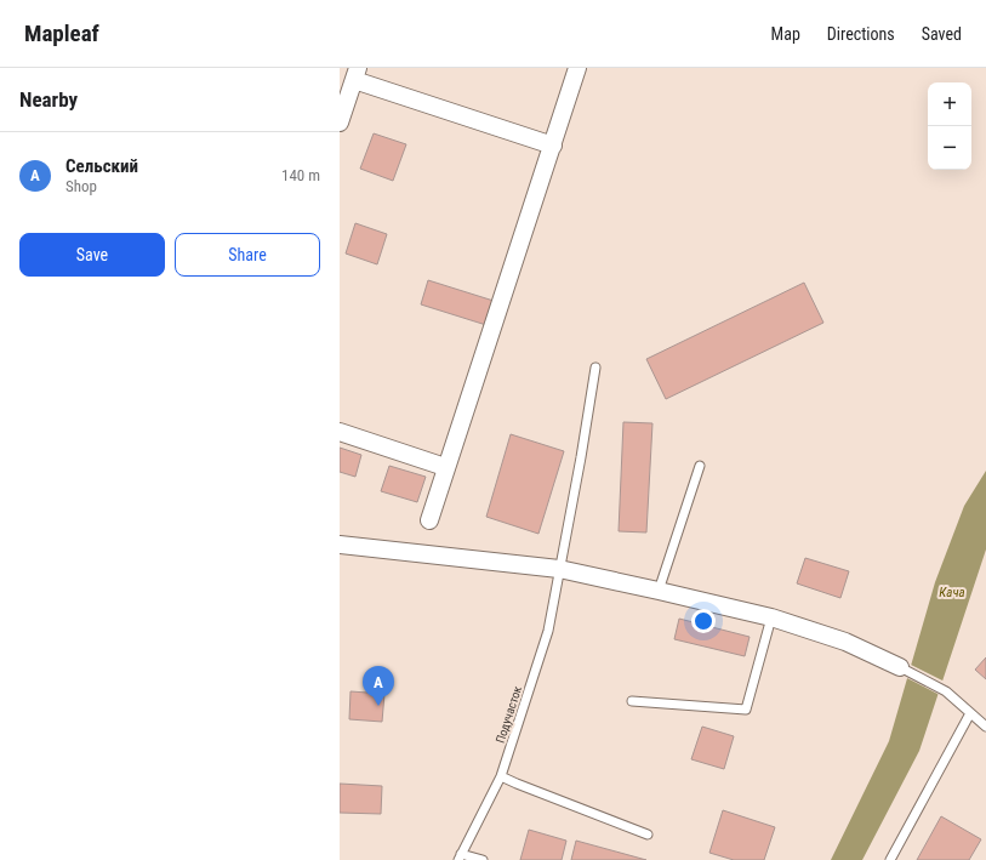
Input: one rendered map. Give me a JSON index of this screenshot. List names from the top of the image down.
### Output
{
  "streets": {
    "lane": ["Подучасток"]
  },
  "water": ["Кача"],
  "page": {
    "header": "Mapleaf",
    "nav": ["Map", "Directions", "Saved"],
    "heading": "Nearby",
    "map_buttons": ["+", "−"],
    "list": [
      {
        "mark": "A",
        "name": "Сельский",
        "note": "Shop",
        "value": "140 m"
      }
    ],
    "buttons": ["Save", "Share"],
    "pins": "A"
  }
}
